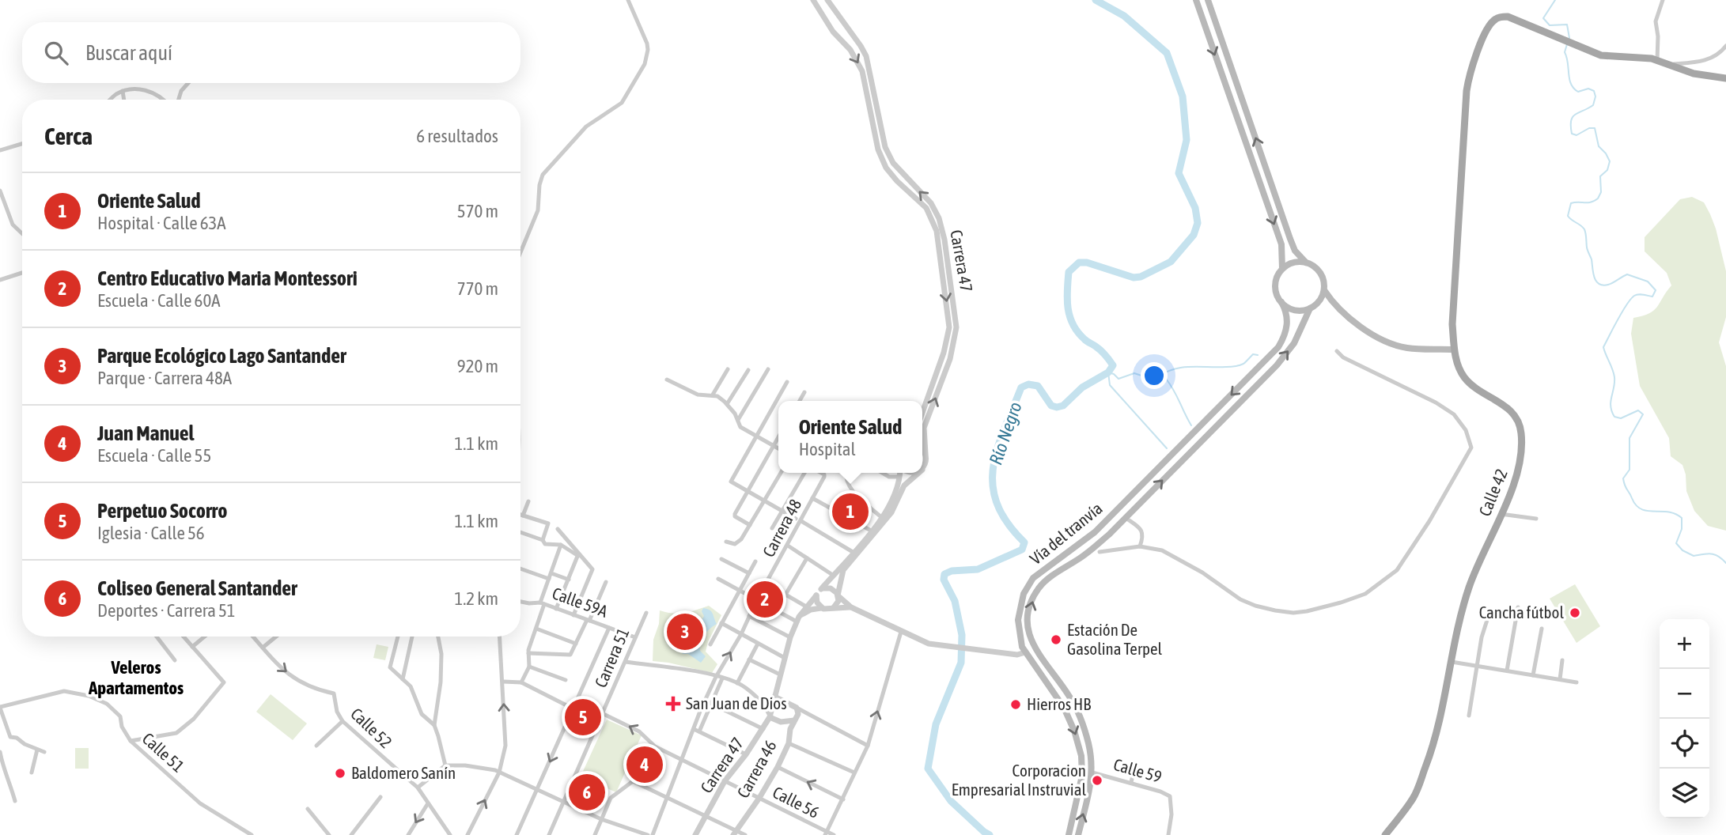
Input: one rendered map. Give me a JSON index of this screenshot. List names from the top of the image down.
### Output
{
  "streets": {
    "main road": ["Calle 42", "Vía del tranvía"],
    "street": [
      "Carrera 47",
      "Carrera 48",
      "Calle 59A",
      "Carrera 51",
      "Calle 52",
      "Calle 51",
      "Carrera 46",
      "Calle 59",
      "Calle 56"
    ]
  },
  "crossings": [
    ["Carrera 47", "Calle 56"],
    ["Carrera 48", "Calle 56"],
    ["Vía del tranvía", "Calle 59"],
    ["Calle 59A", "Carrera 51"],
    ["Carrera 51", "Calle 56"],
    ["Carrera 46", "Calle 56"]
  ],
  "one_way": ["Calle 52", "Calle 56"],
  "districts": ["Veleros Apartamentos"],
  "water": ["Río Negro"],
  "places": {
    "other": [
      "Cancha fútbol",
      "Estación De Gasolina Terpel",
      "Hierros HB",
      "Baldomero Sanín",
      "Corporacion Empresarial Instruvial"
    ],
    "health": ["San Juan de Dios"]
  },
  "page": {
    "search": "Buscar aquí",
    "heading": ["Cerca", "6 resultados"],
    "list": [
      {
        "mark": "1",
        "name": "Oriente Salud",
        "note": "Hospital · Calle 63A",
        "value": "570 m"
      },
      {
        "mark": "2",
        "name": "Centro Educativo Maria Montessori",
        "note": "Escuela · Calle 60A",
        "value": "770 m"
      },
      {
        "mark": "3",
        "name": "Parque Ecológico Lago Santander",
        "note": "Parque · Carrera 48A",
        "value": "920 m"
      },
      {
        "mark": "4",
        "name": "Juan Manuel",
        "note": "Escuela · Calle 55",
        "value": "1.1 km"
      },
      {
        "mark": "5",
        "name": "Perpetuo Socorro",
        "note": "Iglesia · Calle 56",
        "value": "1.1 km"
      },
      {
        "mark": "6",
        "name": "Coliseo General Santander",
        "note": "Deportes · Carrera 51",
        "value": "1.2 km"
      }
    ],
    "popup": ["Oriente Salud", "Hospital"],
    "pins": [
      "1",
      "2",
      "3",
      "5",
      "4",
      "6"
    ],
    "map_buttons": ["+", "−"]
  }
}
